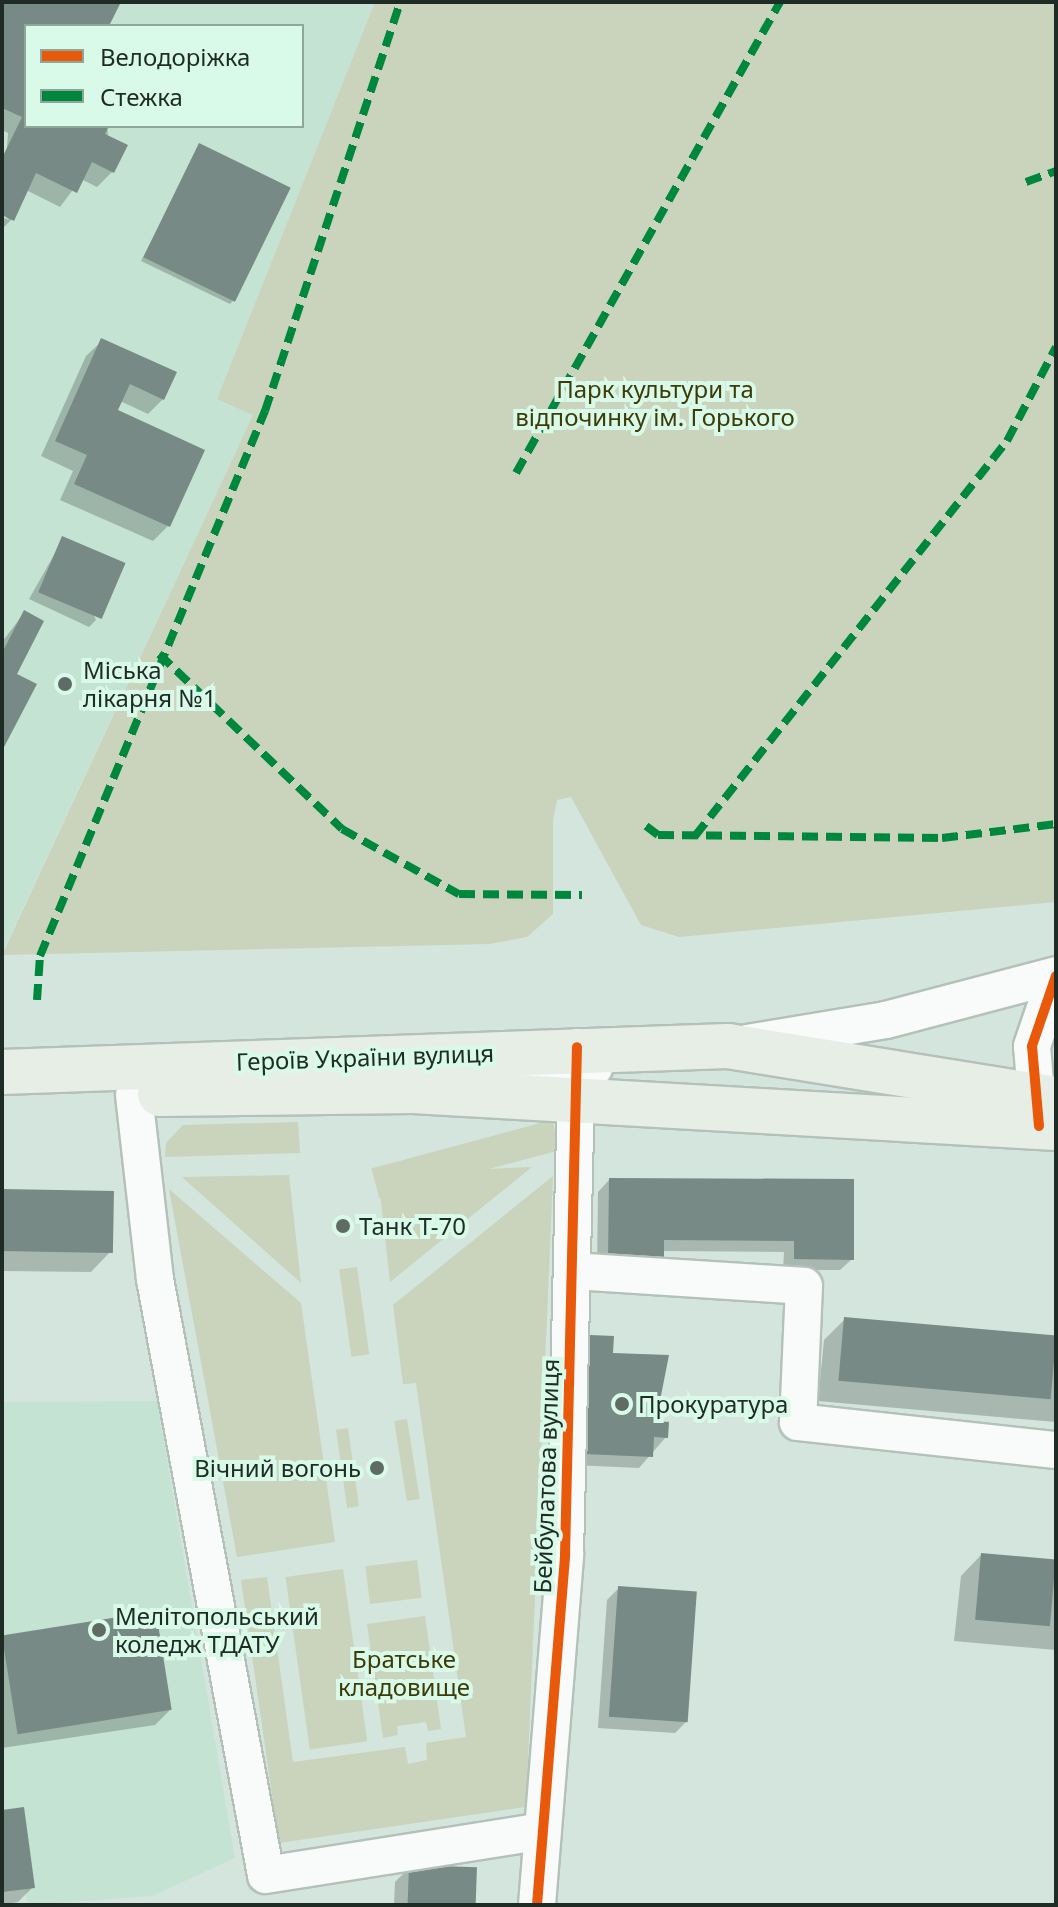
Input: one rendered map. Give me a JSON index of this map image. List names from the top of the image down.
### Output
{
  "streets": {
    "main road": ["Героїв України вулиця"],
    "street": ["Бейбулатова вулиця"]
  },
  "crossings": [
    ["Героїв України вулиця", "Бейбулатова вулиця"]
  ],
  "parks": ["Парк культури та відпочинку ім. Горького", "Братське кладовище"],
  "places": [
    "Міська лікарня №1",
    "Танк Т-70",
    "Прокуратура",
    "Вічний вогонь",
    "Мелітопольський коледж ТДАТУ"
  ],
  "legend": ["Велодоріжка", "Стежка"]
}
